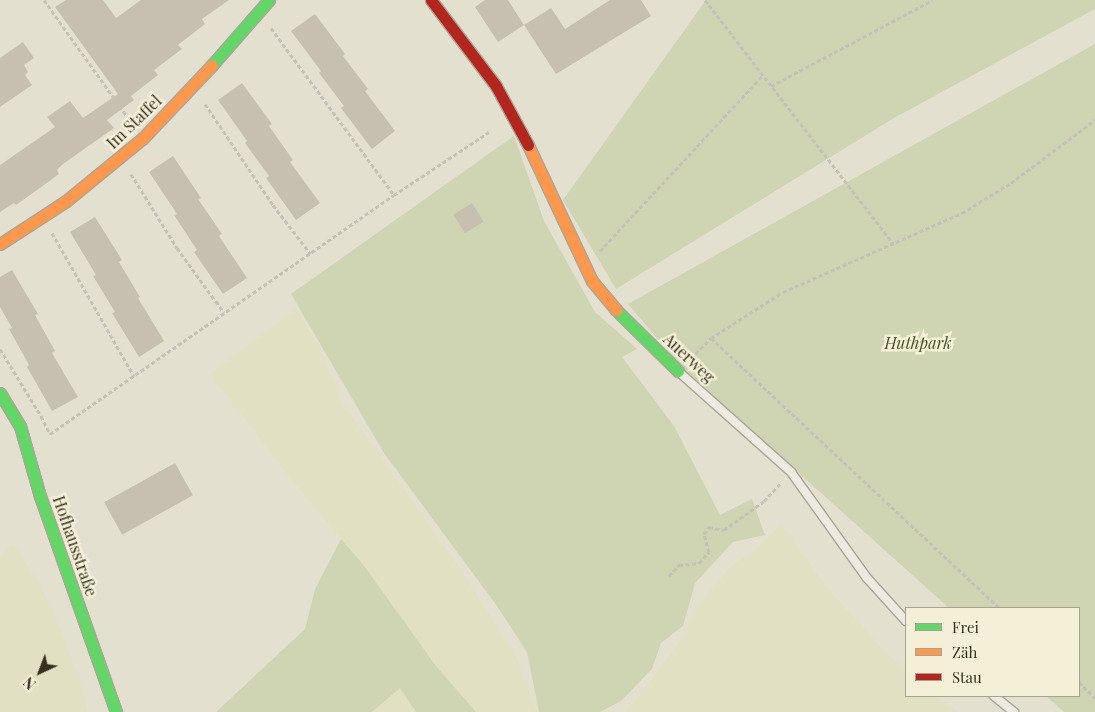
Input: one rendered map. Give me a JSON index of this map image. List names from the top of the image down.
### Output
{
  "streets": {
    "street": ["Im Staffel", "Auerweg", "Hofhausstraße"]
  },
  "parks": ["Huthpark"],
  "legend": ["Frei", "Zäh", "Stau"],
  "north": "bottom left"
}
